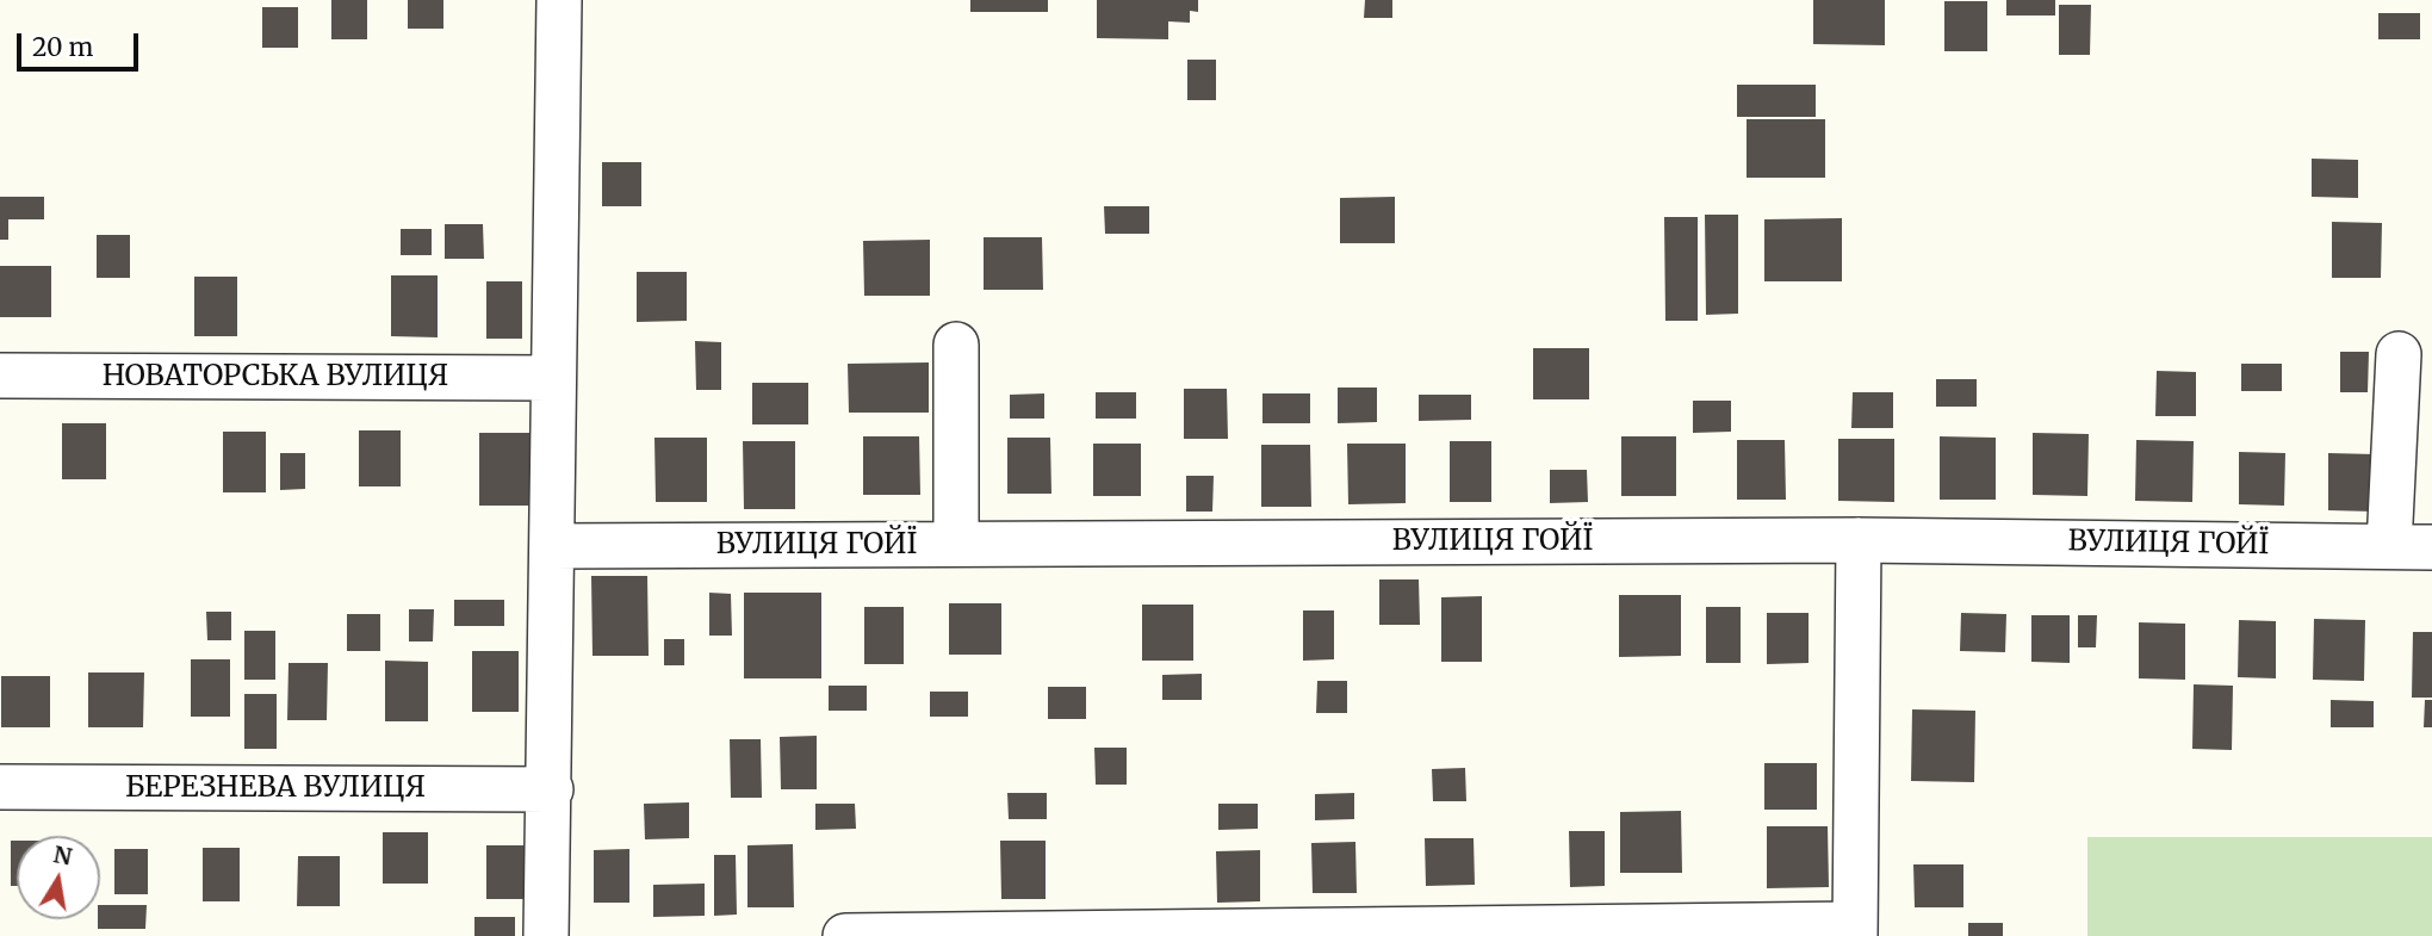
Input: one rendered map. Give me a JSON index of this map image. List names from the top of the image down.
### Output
{
  "streets": {
    "street": ["НОВАТОРСЬКА ВУЛИЦЯ", "ВУЛИЦЯ ГОЙЇ", "БЕРЕЗНЕВА ВУЛИЦЯ"]
  },
  "scale_bar": "20 m",
  "north": "top"
}
